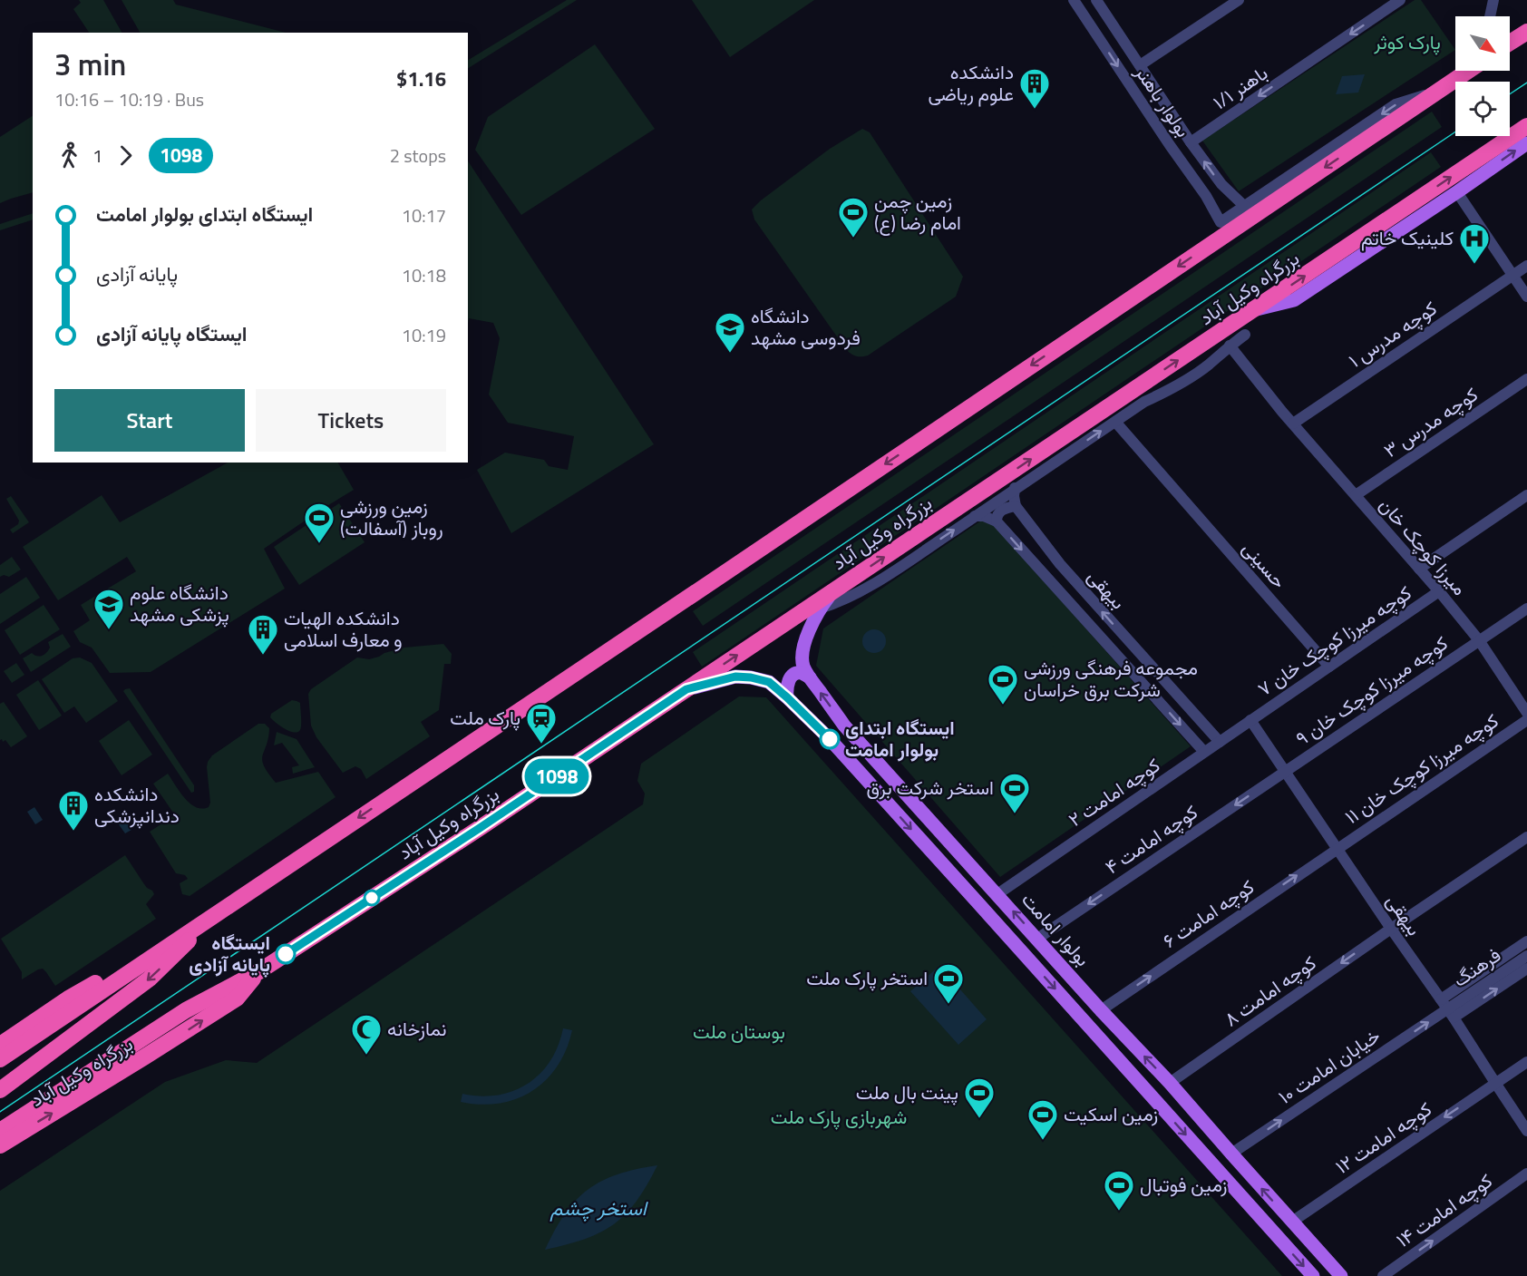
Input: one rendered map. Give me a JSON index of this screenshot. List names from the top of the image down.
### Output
{
  "streets": {
    "highway": ["بزرگراه وکیل آباد"],
    "main road": ["بولوار امامت"],
    "street": [
      "باهنر ۱/۱",
      "بولوار باهنر",
      "کوچه مدرس ۱",
      "کوچه مدرس ۳",
      "میرزا کوچک خان",
      "حسینی",
      "بیهقی",
      "کوچه میرزا کوچک خان ۷",
      "کوچه میرزا کوچک خان ۹",
      "کوچه میرزا کوچک خان ۱۱",
      "کوچه امامت ۲",
      "کوچه امامت ۴",
      "کوچه امامت ۶",
      "فرهنگ",
      "کوچه امامت ۸",
      "خیابان امامت ۱۰",
      "کوچه امامت ۱۲",
      "کوچه امامت ۱۴"
    ]
  },
  "crossings": [
    ["باهنر ۱/۱", "بولوار باهنر"],
    ["بزرگراه وکیل آباد", "بولوار امامت"],
    ["کوچه مدرس ۱", "میرزا کوچک خان"],
    ["کوچه مدرس ۳", "میرزا کوچک خان"],
    ["میرزا کوچک خان", "کوچه میرزا کوچک خان ۷"],
    ["میرزا کوچک خان", "کوچه میرزا کوچک خان ۹"],
    ["حسینی", "کوچه میرزا کوچک خان ۷"],
    ["بیهقی", "کوچه میرزا کوچک خان ۷"],
    ["بیهقی", "کوچه میرزا کوچک خان ۹"],
    ["بیهقی", "کوچه میرزا کوچک خان ۱۱"],
    ["بیهقی", "کوچه امامت ۲"],
    ["بیهقی", "کوچه امامت ۴"],
    ["بیهقی", "کوچه امامت ۶"],
    ["بیهقی", "فرهنگ"],
    ["بیهقی", "کوچه امامت ۸"],
    ["بیهقی", "خیابان امامت ۱۰"],
    ["بیهقی", "کوچه امامت ۱۲"],
    ["کوچه میرزا کوچک خان ۷", "کوچه امامت ۲"],
    ["کوچه میرزا کوچک خان ۹", "کوچه امامت ۴"],
    ["کوچه میرزا کوچک خان ۱۱", "کوچه امامت ۶"],
    ["کوچه امامت ۲", "بولوار امامت"],
    ["کوچه امامت ۴", "بولوار امامت"],
    ["کوچه امامت ۶", "بولوار امامت"],
    ["بولوار امامت", "کوچه امامت ۸"],
    ["بولوار امامت", "خیابان امامت ۱۰"],
    ["بولوار امامت", "کوچه امامت ۱۲"],
    ["فرهنگ", "خیابان امامت ۱۰"]
  ],
  "one_way": [
    "کوچه امامت ۴",
    "کوچه امامت ۶",
    "کوچه امامت ۸",
    "خیابان امامت ۱۰",
    "کوچه امامت ۱۲",
    "کوچه امامت ۱۴"
  ],
  "water": ["استخر چشم"],
  "parks": ["پارک کوثر", "بوستان ملت", "شهربازی پارک ملت"],
  "places": {
    "building": ["دانشکده علوم ریاضی", "دانشکده الهیات و معارف اسلامی", "دانشکده دندانپزشکی"],
    "sports": [
      "زمین چمن امام رضا (ع)",
      "زمین ورزشی روباز (آسفالت)",
      "مجموعه فرهنگی ورزشی شرکت برق خراسان",
      "استخر شرکت برق",
      "استخر پارک ملت",
      "پینت بال ملت",
      "زمین اسکیت",
      "زمین فوتبال"
    ],
    "hospital": ["کلینیک خاتم"],
    "school or university": ["دانشگاه فردوسی مشهد", "دانشگاه علوم پزشکی مشهد"],
    "other": ["ایستگاه ابتدای بولوار امامت", "ایستگاه پایانه آزادی"],
    "station": ["پارک ملت"],
    "mosque": ["نمازخانه"]
  },
  "lines": ["bus line 1098"],
  "north": "bottom right",
  "page": {
    "on_map": "1098",
    "heading": ["3 min", "10:16 – 10:19 · Bus", "$1.16"],
    "legs": ["1", "1098", "2 stops"],
    "list": [
      {
        "name": "ایستگاه ابتدای بولوار امامت",
        "value": "10:17"
      },
      {
        "name": "پایانه آزادی",
        "value": "10:18"
      },
      {
        "name": "ایستگاه پایانه آزادی",
        "value": "10:19"
      }
    ],
    "buttons": ["Start", "Tickets"]
  }
}
